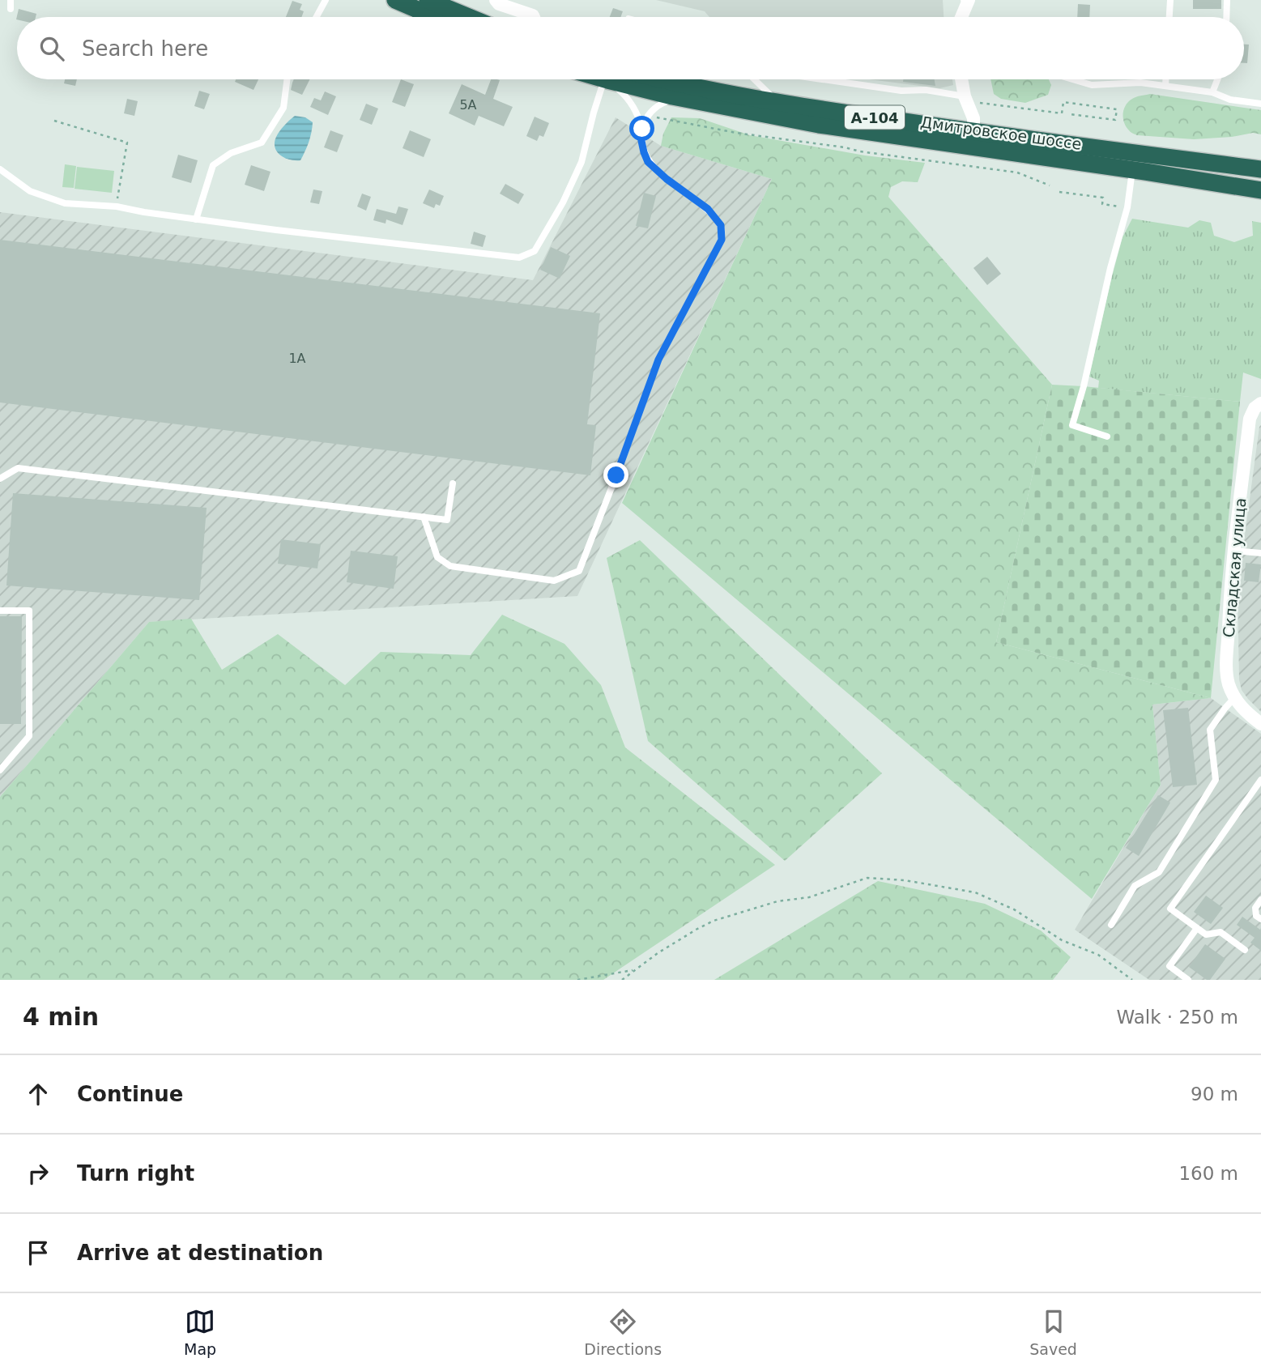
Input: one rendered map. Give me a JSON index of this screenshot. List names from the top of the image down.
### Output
{
  "streets": {
    "highway": ["А-104", "Дмитровское шоссе"],
    "street": ["Складская улица"]
  },
  "house_numbers": ["5А", "1А"],
  "page": {
    "search": "Search here",
    "heading": ["4 min", "Walk · 250 m"],
    "list": [
      ["Continue", "90 m"],
      ["Turn right", "160 m"],
      "Arrive at destination"
    ],
    "nav": ["Map", "Directions", "Saved"]
  }
}
